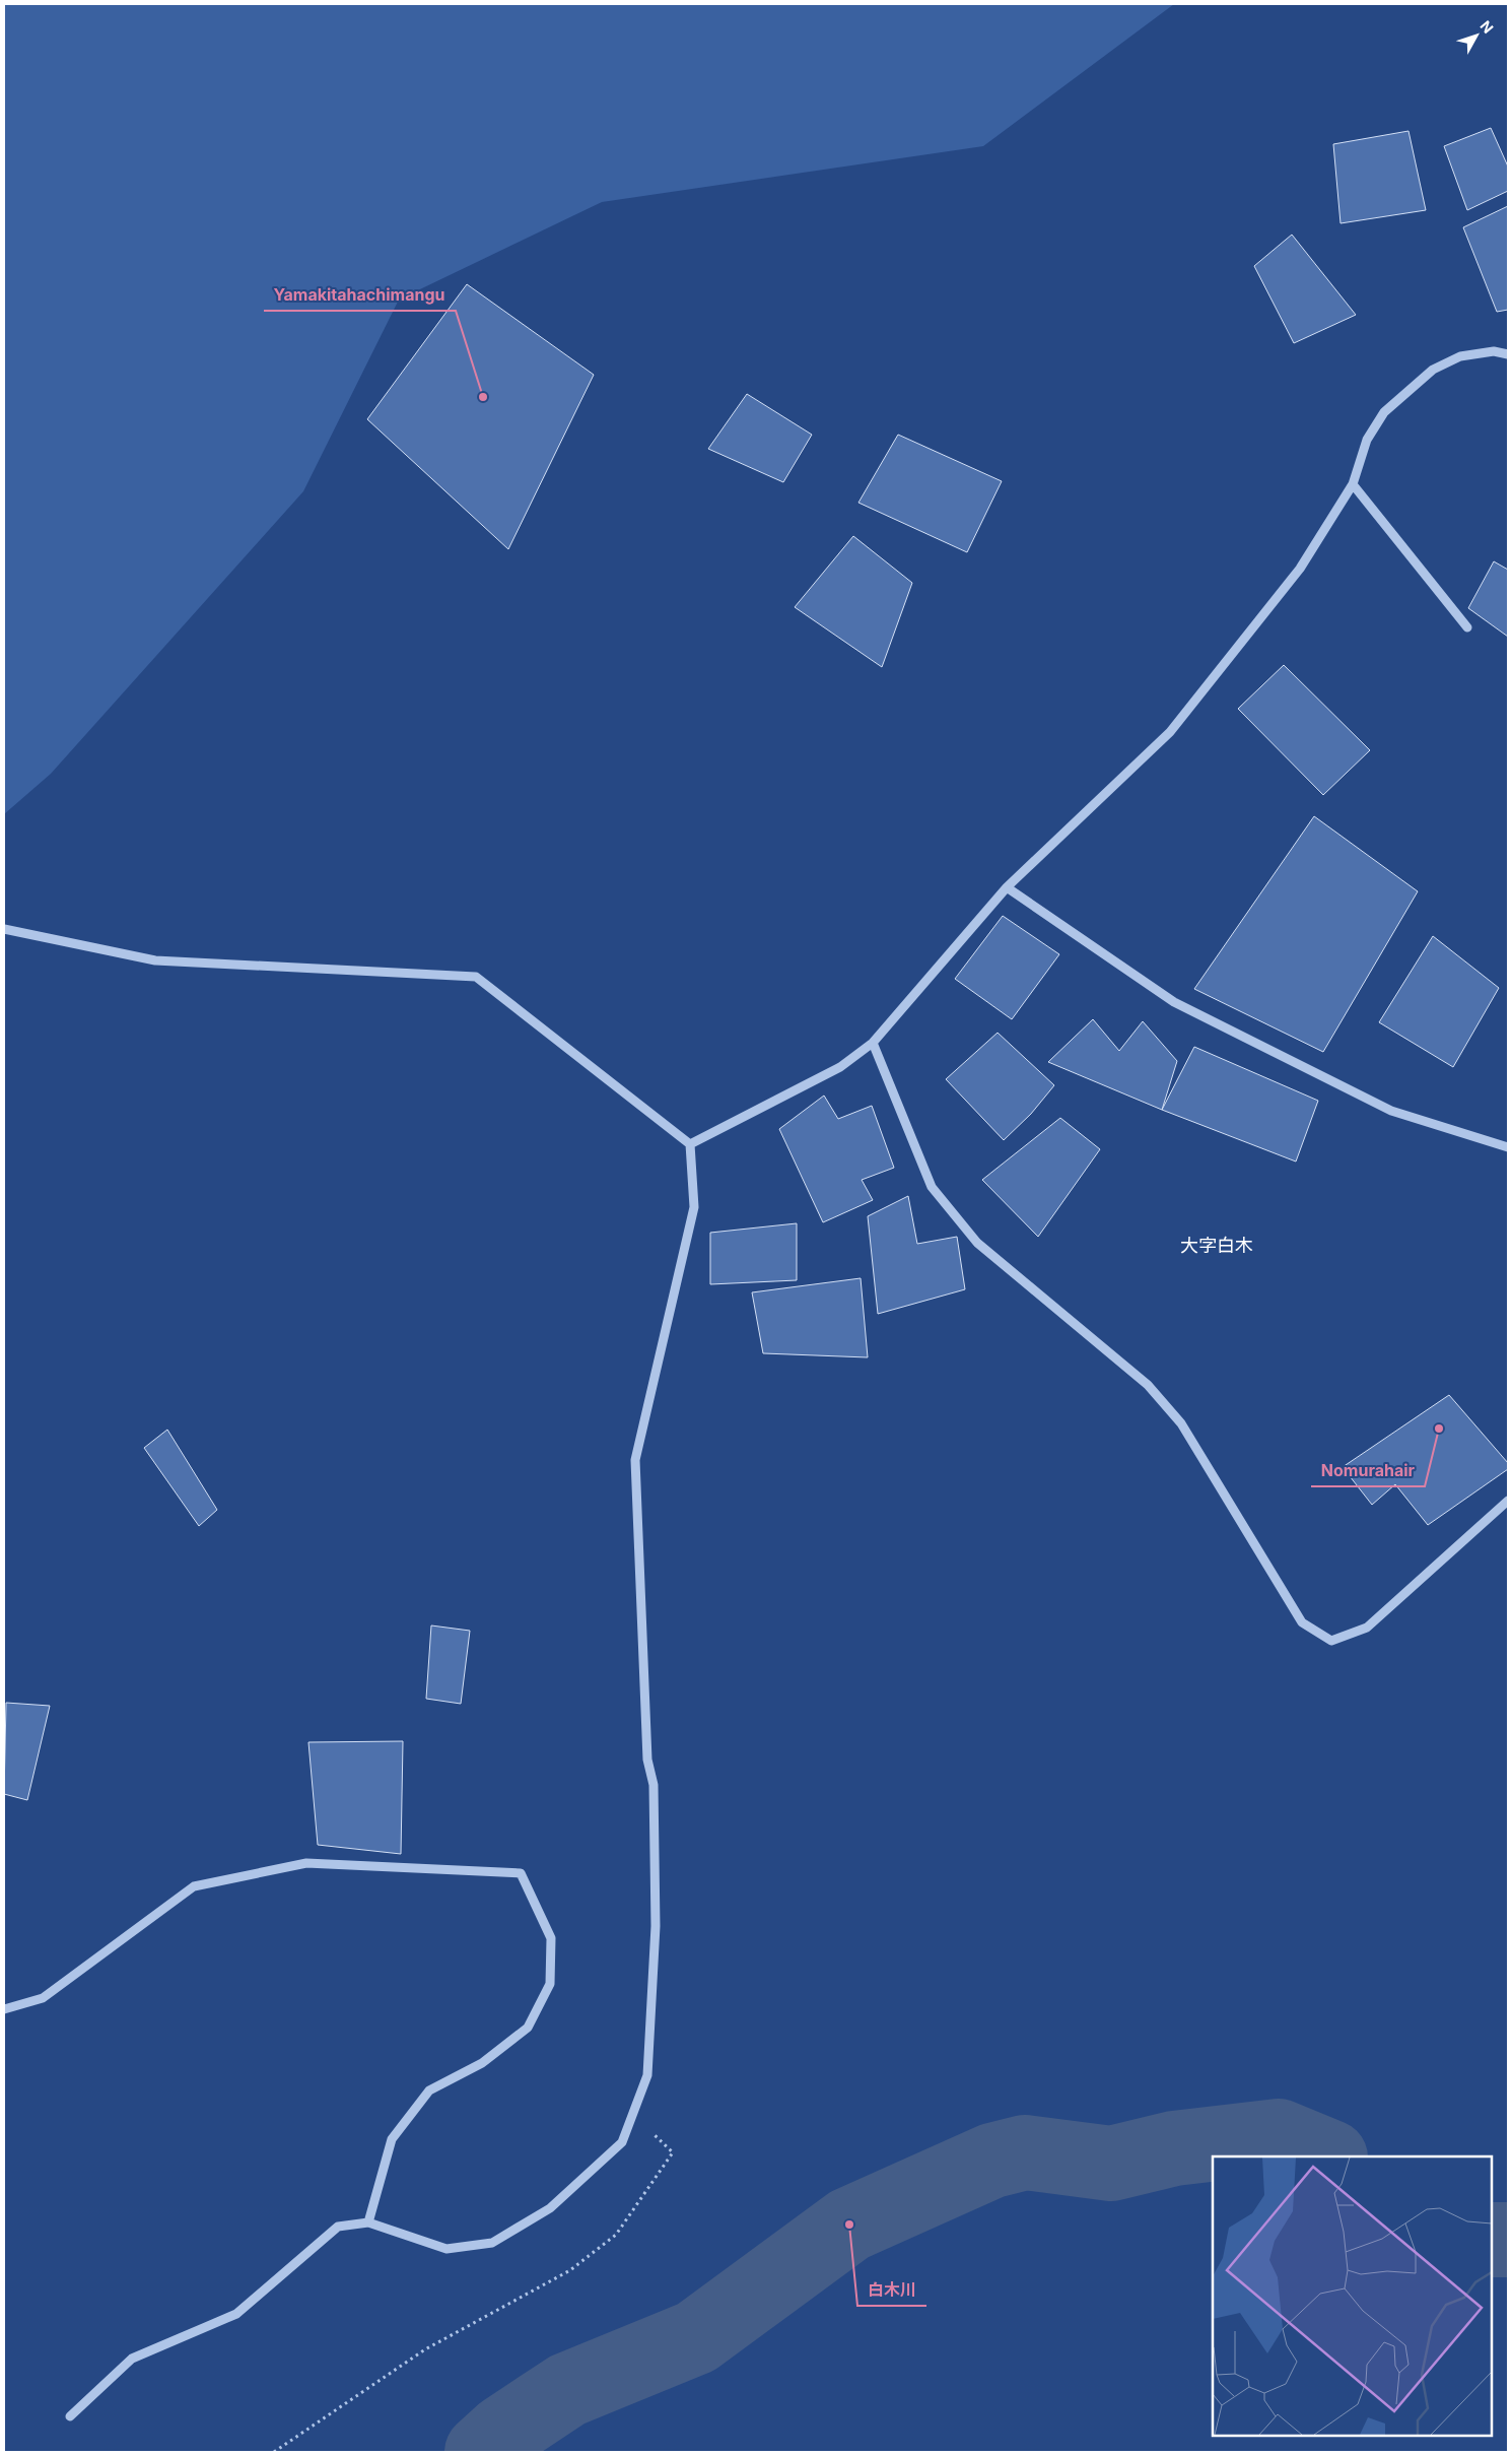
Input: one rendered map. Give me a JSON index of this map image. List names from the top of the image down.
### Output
{
  "districts": ["大字白木"],
  "places": ["Yamakitahachimangu", "Nomurahair", "白木川"],
  "north": "top right"
}
